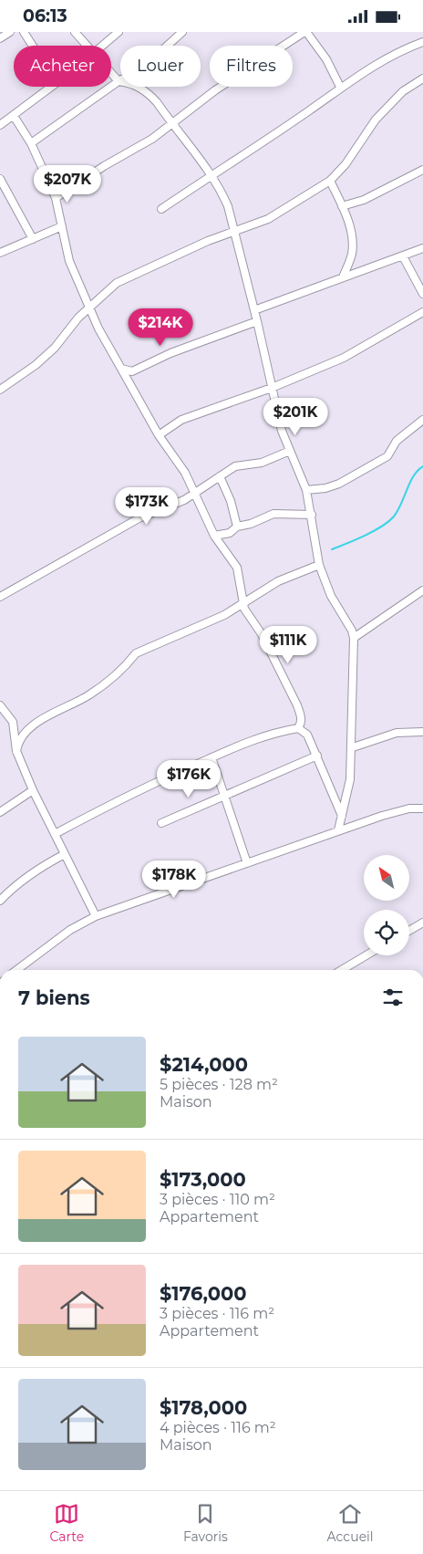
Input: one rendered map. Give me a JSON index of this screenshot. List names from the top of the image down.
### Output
{
  "north": "top left",
  "page": {
    "status": "06:13",
    "chip": ["Acheter", "Louer", "Filtres"],
    "price": [
      "$207K",
      "$214K",
      "$201K",
      "$173K",
      "$111K",
      "$176K",
      "$178K"
    ],
    "heading": "7 biens",
    "list": [
      {
        "name": "$214,000",
        "note": "5 pièces · 128 m² · Maison"
      },
      {
        "name": "$173,000",
        "note": "3 pièces · 110 m² · Appartement"
      },
      {
        "name": "$176,000",
        "note": "3 pièces · 116 m² · Appartement"
      },
      {
        "name": "$178,000",
        "note": "4 pièces · 116 m² · Maison"
      }
    ],
    "tabs": ["Carte", "Favoris", "Accueil"]
  }
}
